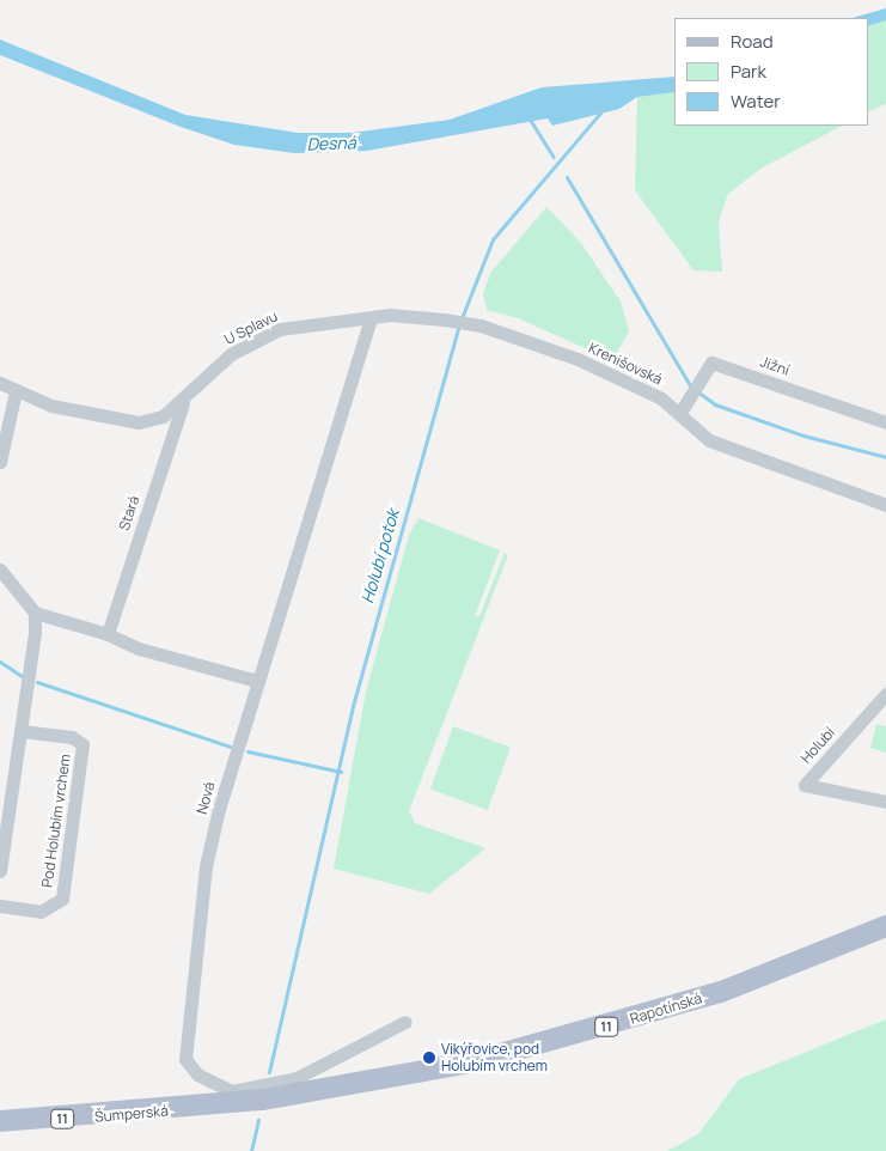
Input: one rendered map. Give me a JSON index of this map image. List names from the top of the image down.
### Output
{
  "streets": {
    "main road": ["Rapotínská", "11", "Šumperská"],
    "street": [
      "U Splavu",
      "Krenišovská",
      "Jižní",
      "Stará",
      "Holubí",
      "Nová",
      "Pod Holubím vrchem"
    ]
  },
  "crossings": [
    ["U Splavu", "Krenišovská"],
    ["U Splavu", "Stará"],
    ["U Splavu", "Nová"],
    ["Krenišovská", "Jižní"],
    ["Rapotínská", "Šumperská"]
  ],
  "water": ["Desná", "Holubí potok"],
  "places": ["Vikýřovice, pod Holubím vrchem"],
  "legend": ["Road", "Park", "Water"]
}
